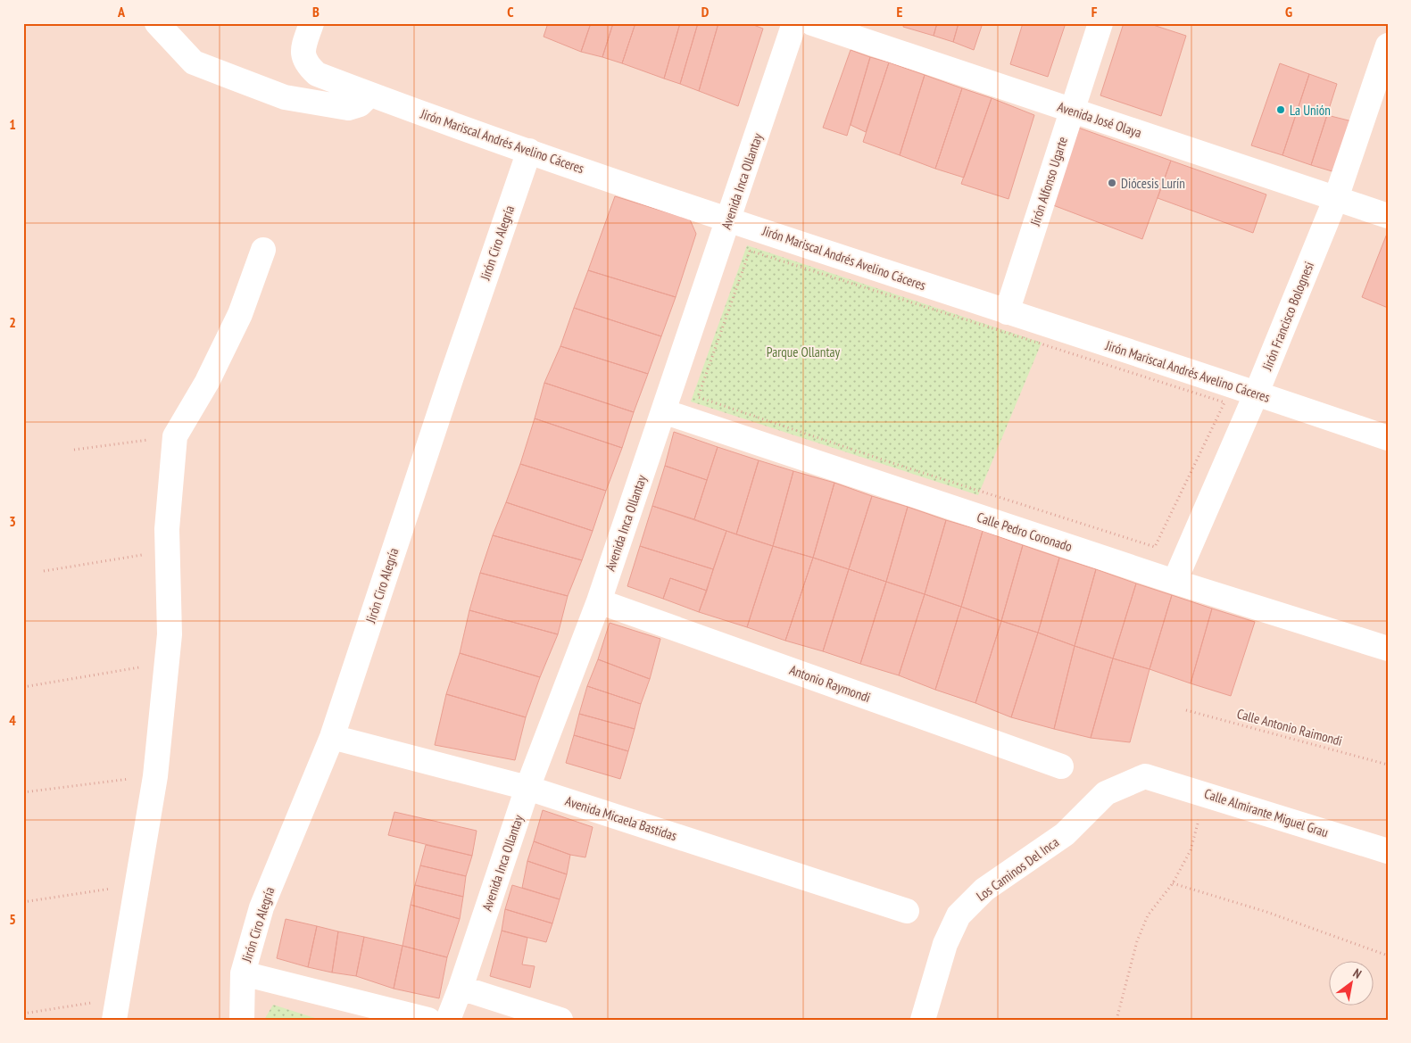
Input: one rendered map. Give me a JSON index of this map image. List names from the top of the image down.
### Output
{
  "streets": {
    "street": [
      "Avenida José Olaya",
      "Jirón Mariscal Andrés Avelino Cáceres",
      "Avenida Inca Ollantay",
      "Jirón Alfonso Ugarte",
      "Jirón Ciro Alegría",
      "Jirón Francisco Bolognesi",
      "Calle Pedro Coronado",
      "Antonio Raymondi",
      "Calle Almirante Miguel Grau",
      "Avenida Micaela Bastidas",
      "Los Caminos Del Inca"
    ],
    "path": ["Calle Antonio Raimondi"]
  },
  "crossings": [
    ["Avenida José Olaya", "Jirón Alfonso Ugarte"],
    ["Avenida José Olaya", "Jirón Francisco Bolognesi"],
    ["Jirón Mariscal Andrés Avelino Cáceres", "Avenida Inca Ollantay"],
    ["Jirón Mariscal Andrés Avelino Cáceres", "Jirón Alfonso Ugarte"],
    ["Jirón Mariscal Andrés Avelino Cáceres", "Jirón Ciro Alegría"],
    ["Jirón Mariscal Andrés Avelino Cáceres", "Jirón Francisco Bolognesi"],
    ["Avenida Inca Ollantay", "Calle Pedro Coronado"],
    ["Avenida Inca Ollantay", "Antonio Raymondi"],
    ["Avenida Inca Ollantay", "Avenida Micaela Bastidas"],
    ["Jirón Ciro Alegría", "Avenida Micaela Bastidas"],
    ["Jirón Francisco Bolognesi", "Calle Pedro Coronado"],
    ["Calle Almirante Miguel Grau", "Los Caminos Del Inca"]
  ],
  "parks": ["Parque Ollantay"],
  "places": ["La Unión", "Diócesis Lurín"],
  "north": "top right",
  "grid": {
    "columns": [
      "A",
      "B",
      "C",
      "D",
      "E",
      "F",
      "G"
    ],
    "rows": [
      "1",
      "2",
      "3",
      "4",
      "5"
    ]
  }
}
